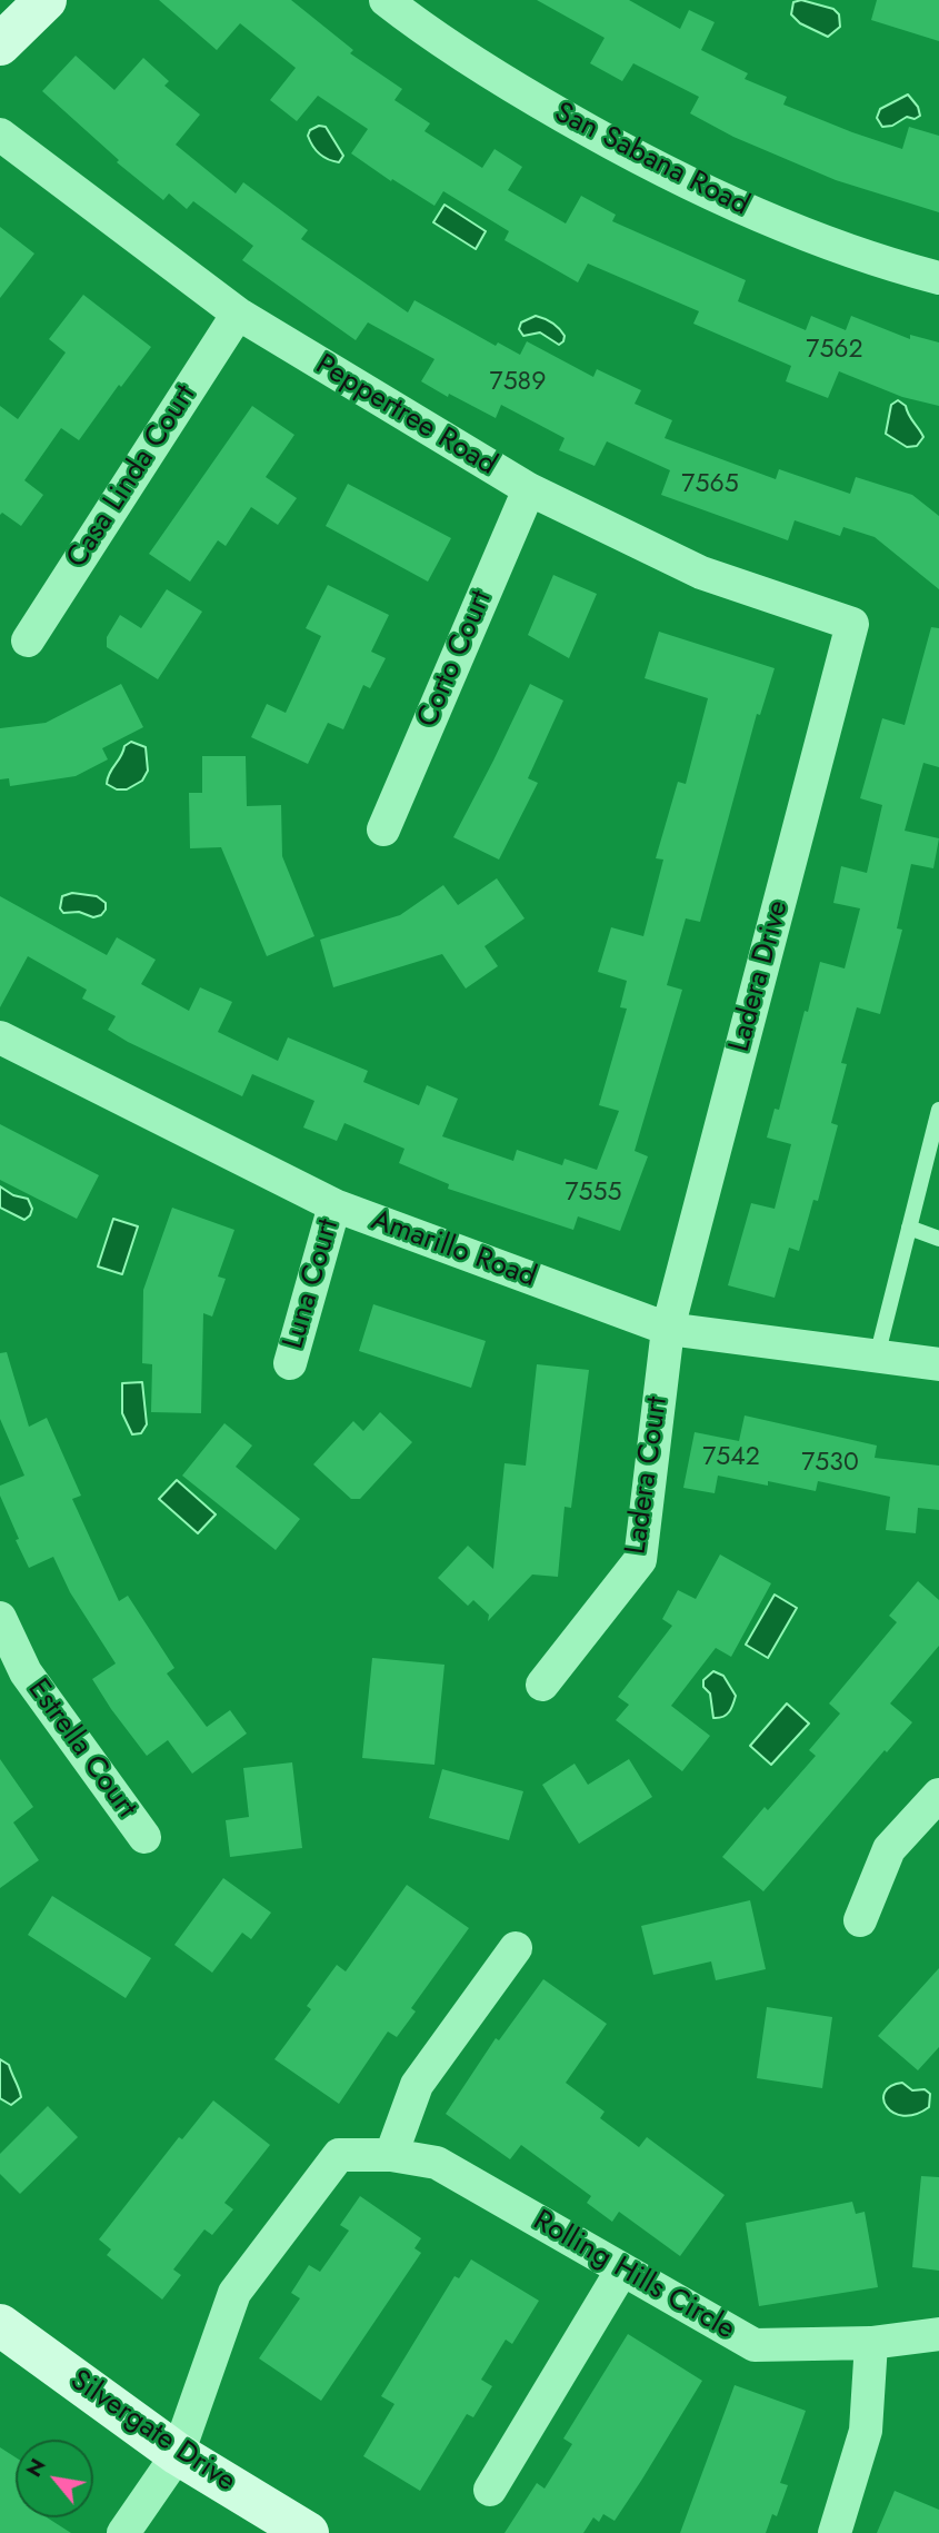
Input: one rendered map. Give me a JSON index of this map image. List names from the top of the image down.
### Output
{
  "streets": {
    "street": [
      "San Sabana Road",
      "Peppertree Road",
      "Casa Linda Court",
      "Corto Court",
      "Ladera Drive",
      "Amarillo Road",
      "Luna Court",
      "Ladera Court",
      "Estrella Court",
      "Rolling Hills Circle",
      "Silvergate Drive"
    ]
  },
  "crossings": [
    ["Peppertree Road", "Casa Linda Court"],
    ["Peppertree Road", "Corto Court"],
    ["Peppertree Road", "Ladera Drive"],
    ["Ladera Drive", "Amarillo Road"],
    ["Ladera Drive", "Ladera Court"],
    ["Amarillo Road", "Luna Court"],
    ["Amarillo Road", "Ladera Court"],
    ["Rolling Hills Circle", "Silvergate Drive"]
  ],
  "house_numbers": [
    "7562",
    "7589",
    "7565",
    "7555",
    "7542",
    "7530"
  ],
  "north": "top left"
}
